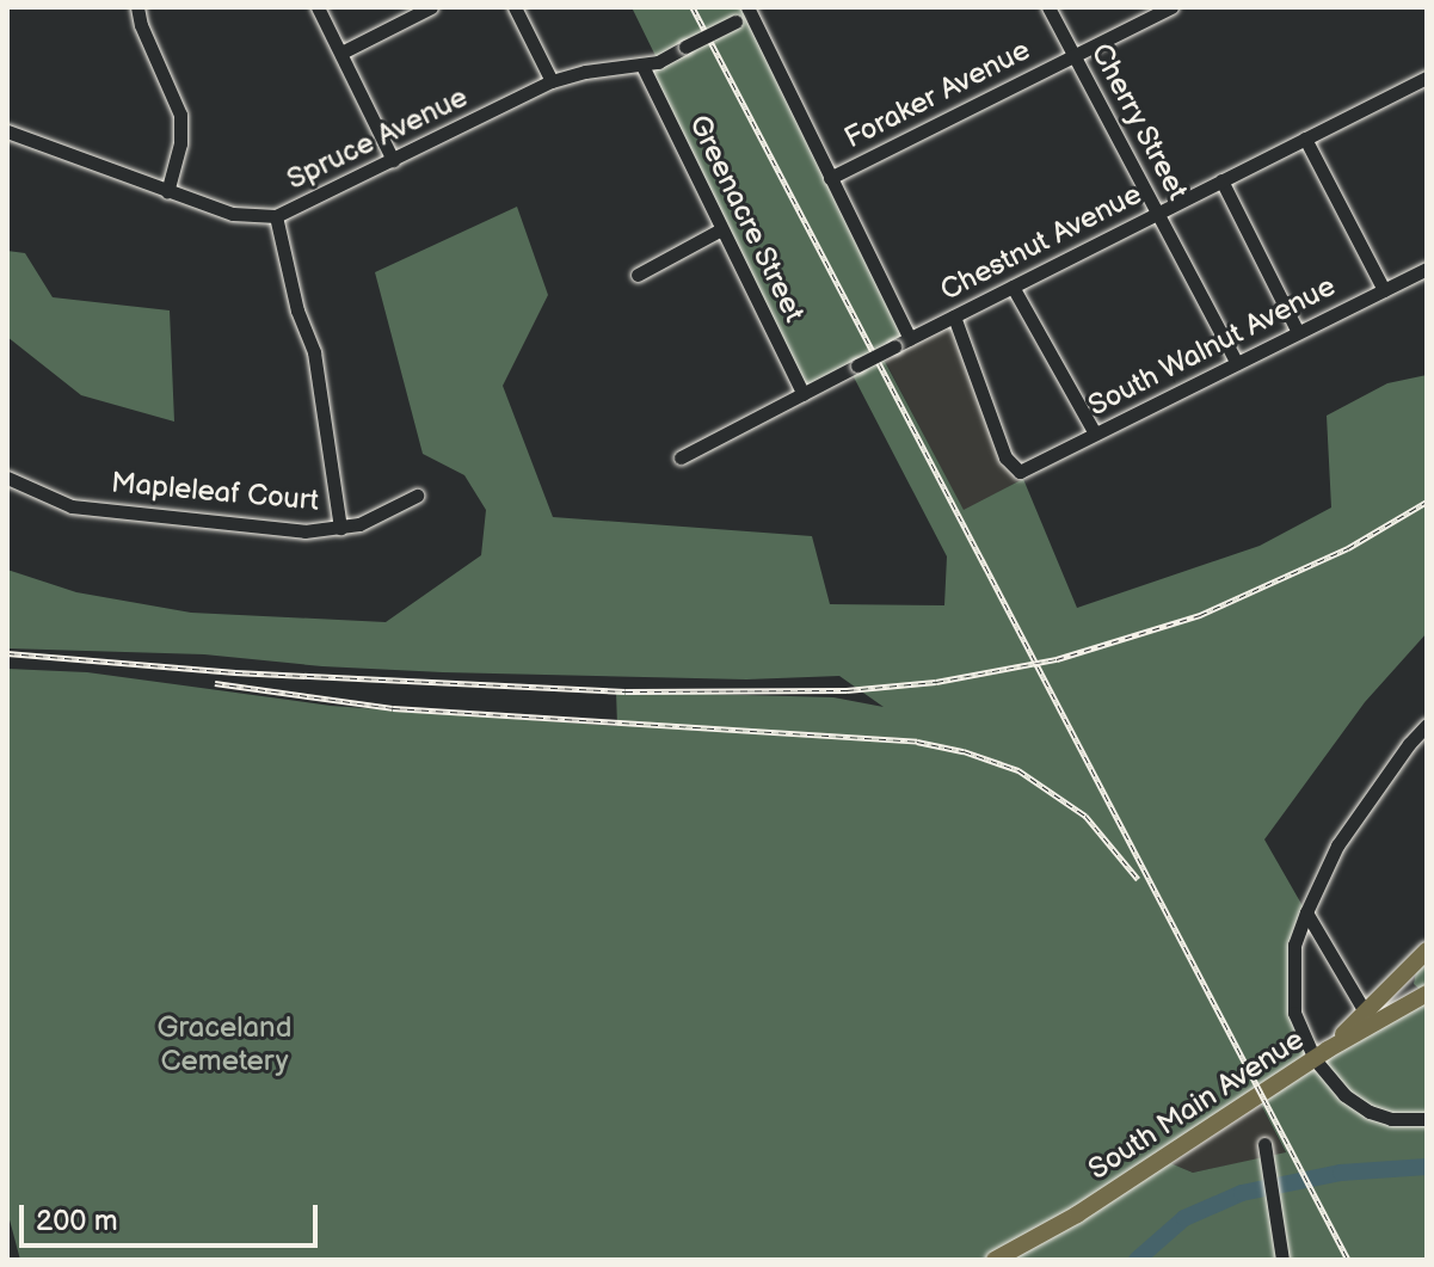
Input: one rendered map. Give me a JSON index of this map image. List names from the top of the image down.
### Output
{
  "streets": {
    "main road": ["South Main Avenue"],
    "street": [
      "Foraker Avenue",
      "Cherry Street",
      "Spruce Avenue",
      "Greenacre Street",
      "Chestnut Avenue",
      "South Walnut Avenue",
      "Mapleleaf Court"
    ]
  },
  "crossings": [
    ["Foraker Avenue", "Cherry Street"],
    ["Cherry Street", "Chestnut Avenue"],
    ["Cherry Street", "South Walnut Avenue"],
    ["Spruce Avenue", "Greenacre Street"],
    ["Greenacre Street", "Chestnut Avenue"],
    ["Chestnut Avenue", "South Walnut Avenue"]
  ],
  "parks": ["Graceland Cemetery"],
  "scale_bar": "200 m"
}
